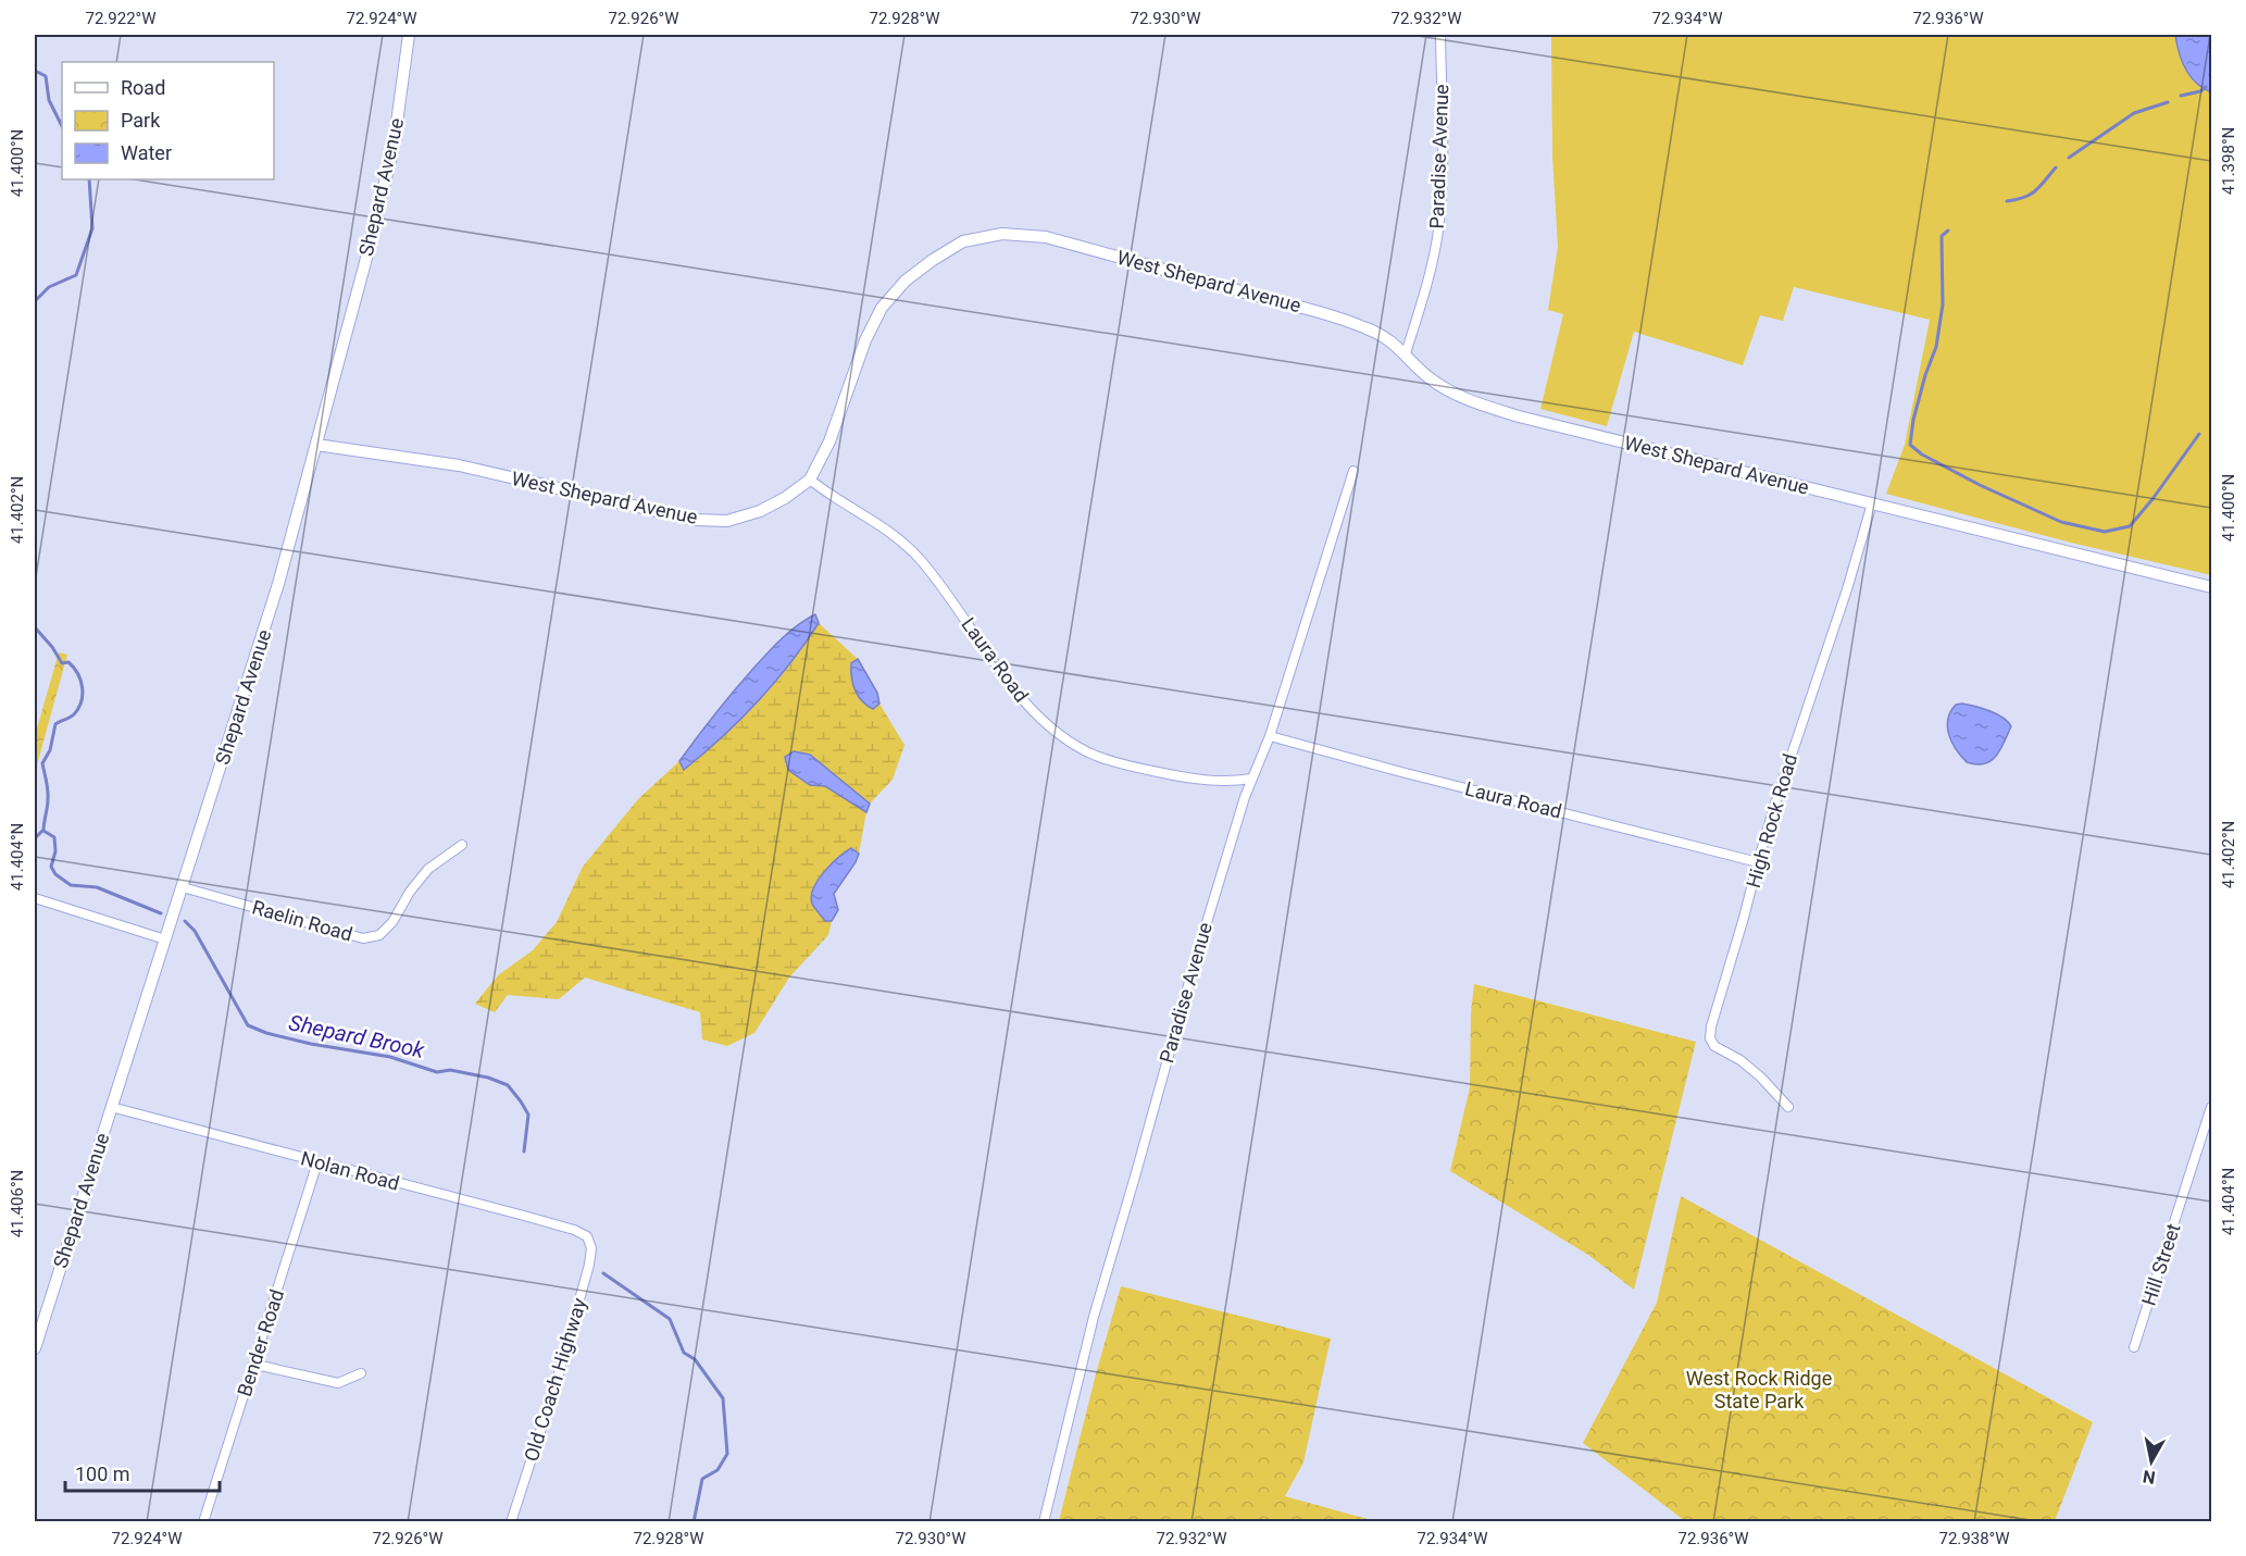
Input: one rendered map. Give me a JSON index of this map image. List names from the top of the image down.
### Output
{
  "streets": {
    "street": [
      "Paradise Avenue",
      "Shepard Avenue",
      "West Shepard Avenue",
      "Laura Road",
      "High Rock Road",
      "Raelin Road",
      "Nolan Road",
      "Hill Street",
      "Bender Road",
      "Old Coach Highway"
    ]
  },
  "crossings": [
    ["Paradise Avenue", "West Shepard Avenue"],
    ["Paradise Avenue", "Laura Road"],
    ["Shepard Avenue", "West Shepard Avenue"],
    ["Shepard Avenue", "Raelin Road"],
    ["Shepard Avenue", "Nolan Road"],
    ["West Shepard Avenue", "Laura Road"],
    ["West Shepard Avenue", "High Rock Road"],
    ["Laura Road", "High Rock Road"],
    ["Nolan Road", "Bender Road"],
    ["Nolan Road", "Old Coach Highway"]
  ],
  "water": ["Shepard Brook"],
  "parks": ["West Rock Ridge State Park"],
  "legend": ["Road", "Park", "Water"],
  "scale_bar": "100 m",
  "north": "bottom",
  "coordinates": [
    "72.922°W",
    "72.924°W",
    "72.926°W",
    "72.928°W",
    "72.930°W",
    "72.932°W",
    "72.934°W",
    "72.936°W",
    "41.398°N",
    "41.400°N",
    "41.402°N",
    "41.404°N",
    "41.406°N",
    "72.938°W"
  ]
}
